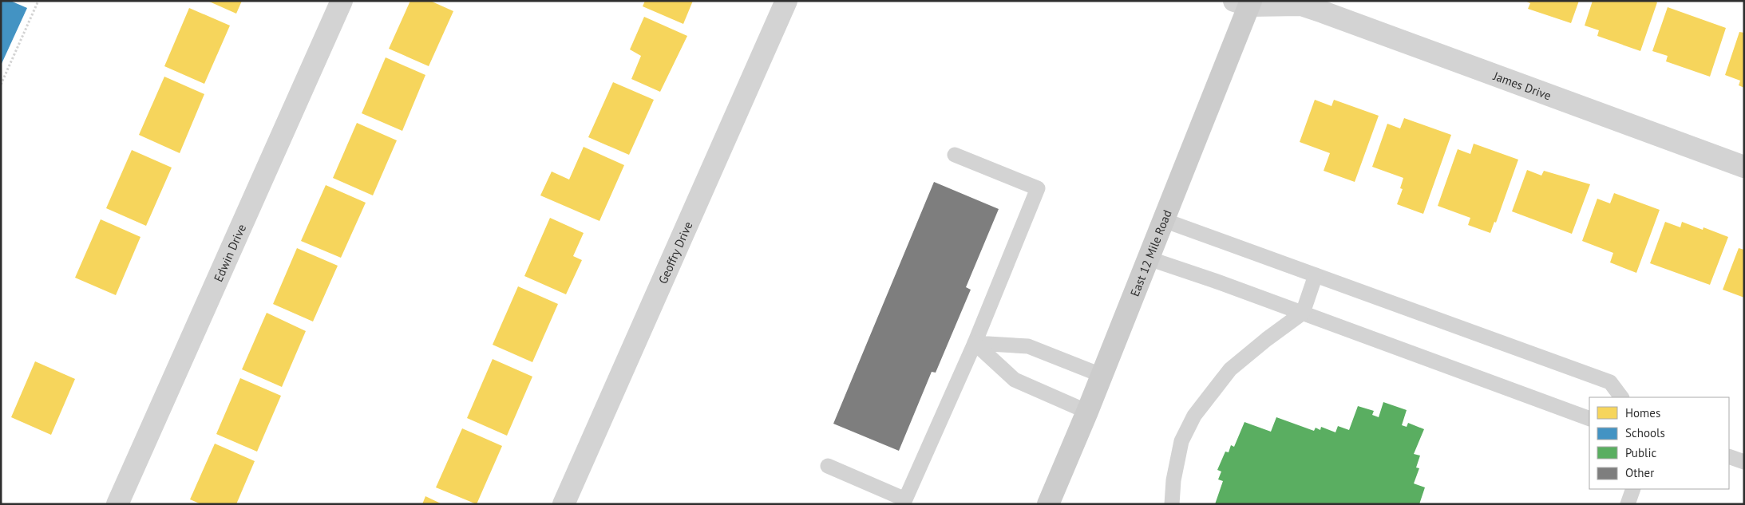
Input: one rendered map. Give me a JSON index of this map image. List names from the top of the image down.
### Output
{
  "streets": {
    "main road": ["East 12 Mile Road"],
    "street": ["James Drive", "Geoffry Drive", "Edwin Drive"]
  },
  "crossings": [
    ["James Drive", "East 12 Mile Road"]
  ],
  "legend": [
    "Homes",
    "Schools",
    "Public",
    "Other"
  ]
}
